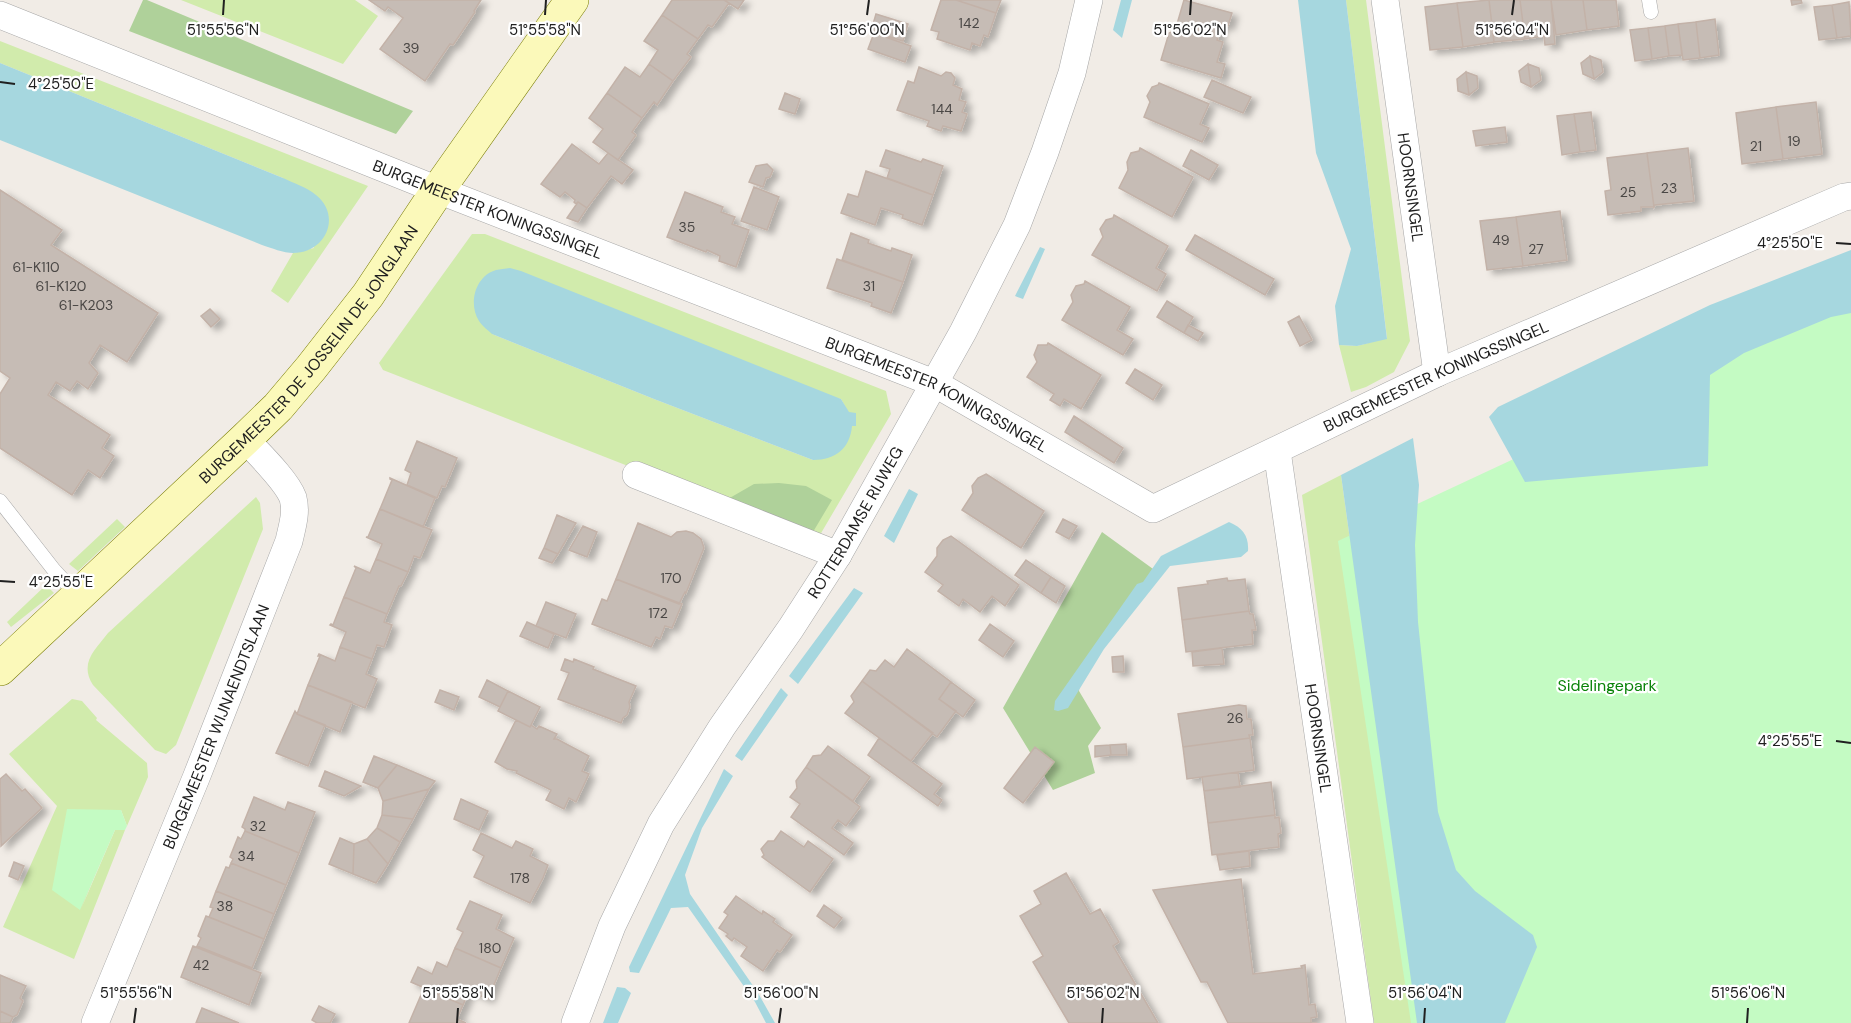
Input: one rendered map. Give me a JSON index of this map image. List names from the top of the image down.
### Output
{
  "streets": {
    "street": [
      "HOORNSINGEL",
      "BURGEMEESTER KONINGSSINGEL",
      "BURGEMEESTER DE JOSSELIN DE JONGLAAN",
      "ROTTERDAMSE RIJWEG",
      "BURGEMEESTER WIJNAENDTSLAAN"
    ]
  },
  "crossings": [
    ["HOORNSINGEL", "BURGEMEESTER KONINGSSINGEL"],
    ["BURGEMEESTER KONINGSSINGEL", "BURGEMEESTER DE JOSSELIN DE JONGLAAN"],
    ["BURGEMEESTER KONINGSSINGEL", "ROTTERDAMSE RIJWEG"],
    ["BURGEMEESTER DE JOSSELIN DE JONGLAAN", "BURGEMEESTER WIJNAENDTSLAAN"]
  ],
  "parks": ["Sidelingepark"],
  "house_numbers": [
    "142",
    "39",
    "144",
    "19",
    "21",
    "23",
    "25",
    "35",
    "49",
    "27",
    "61-K110",
    "61-K120",
    "31",
    "61-K203",
    "170",
    "172",
    "26",
    "32",
    "34",
    "178",
    "38",
    "180",
    "42"
  ],
  "coordinates": [
    "51°55'56\"N",
    "51°55'58\"N",
    "51°56'00\"N",
    "51°56'02\"N",
    "51°56'04\"N",
    "4°25'50\"E",
    "4°25'55\"E",
    "51°56'06\"N"
  ]
}
